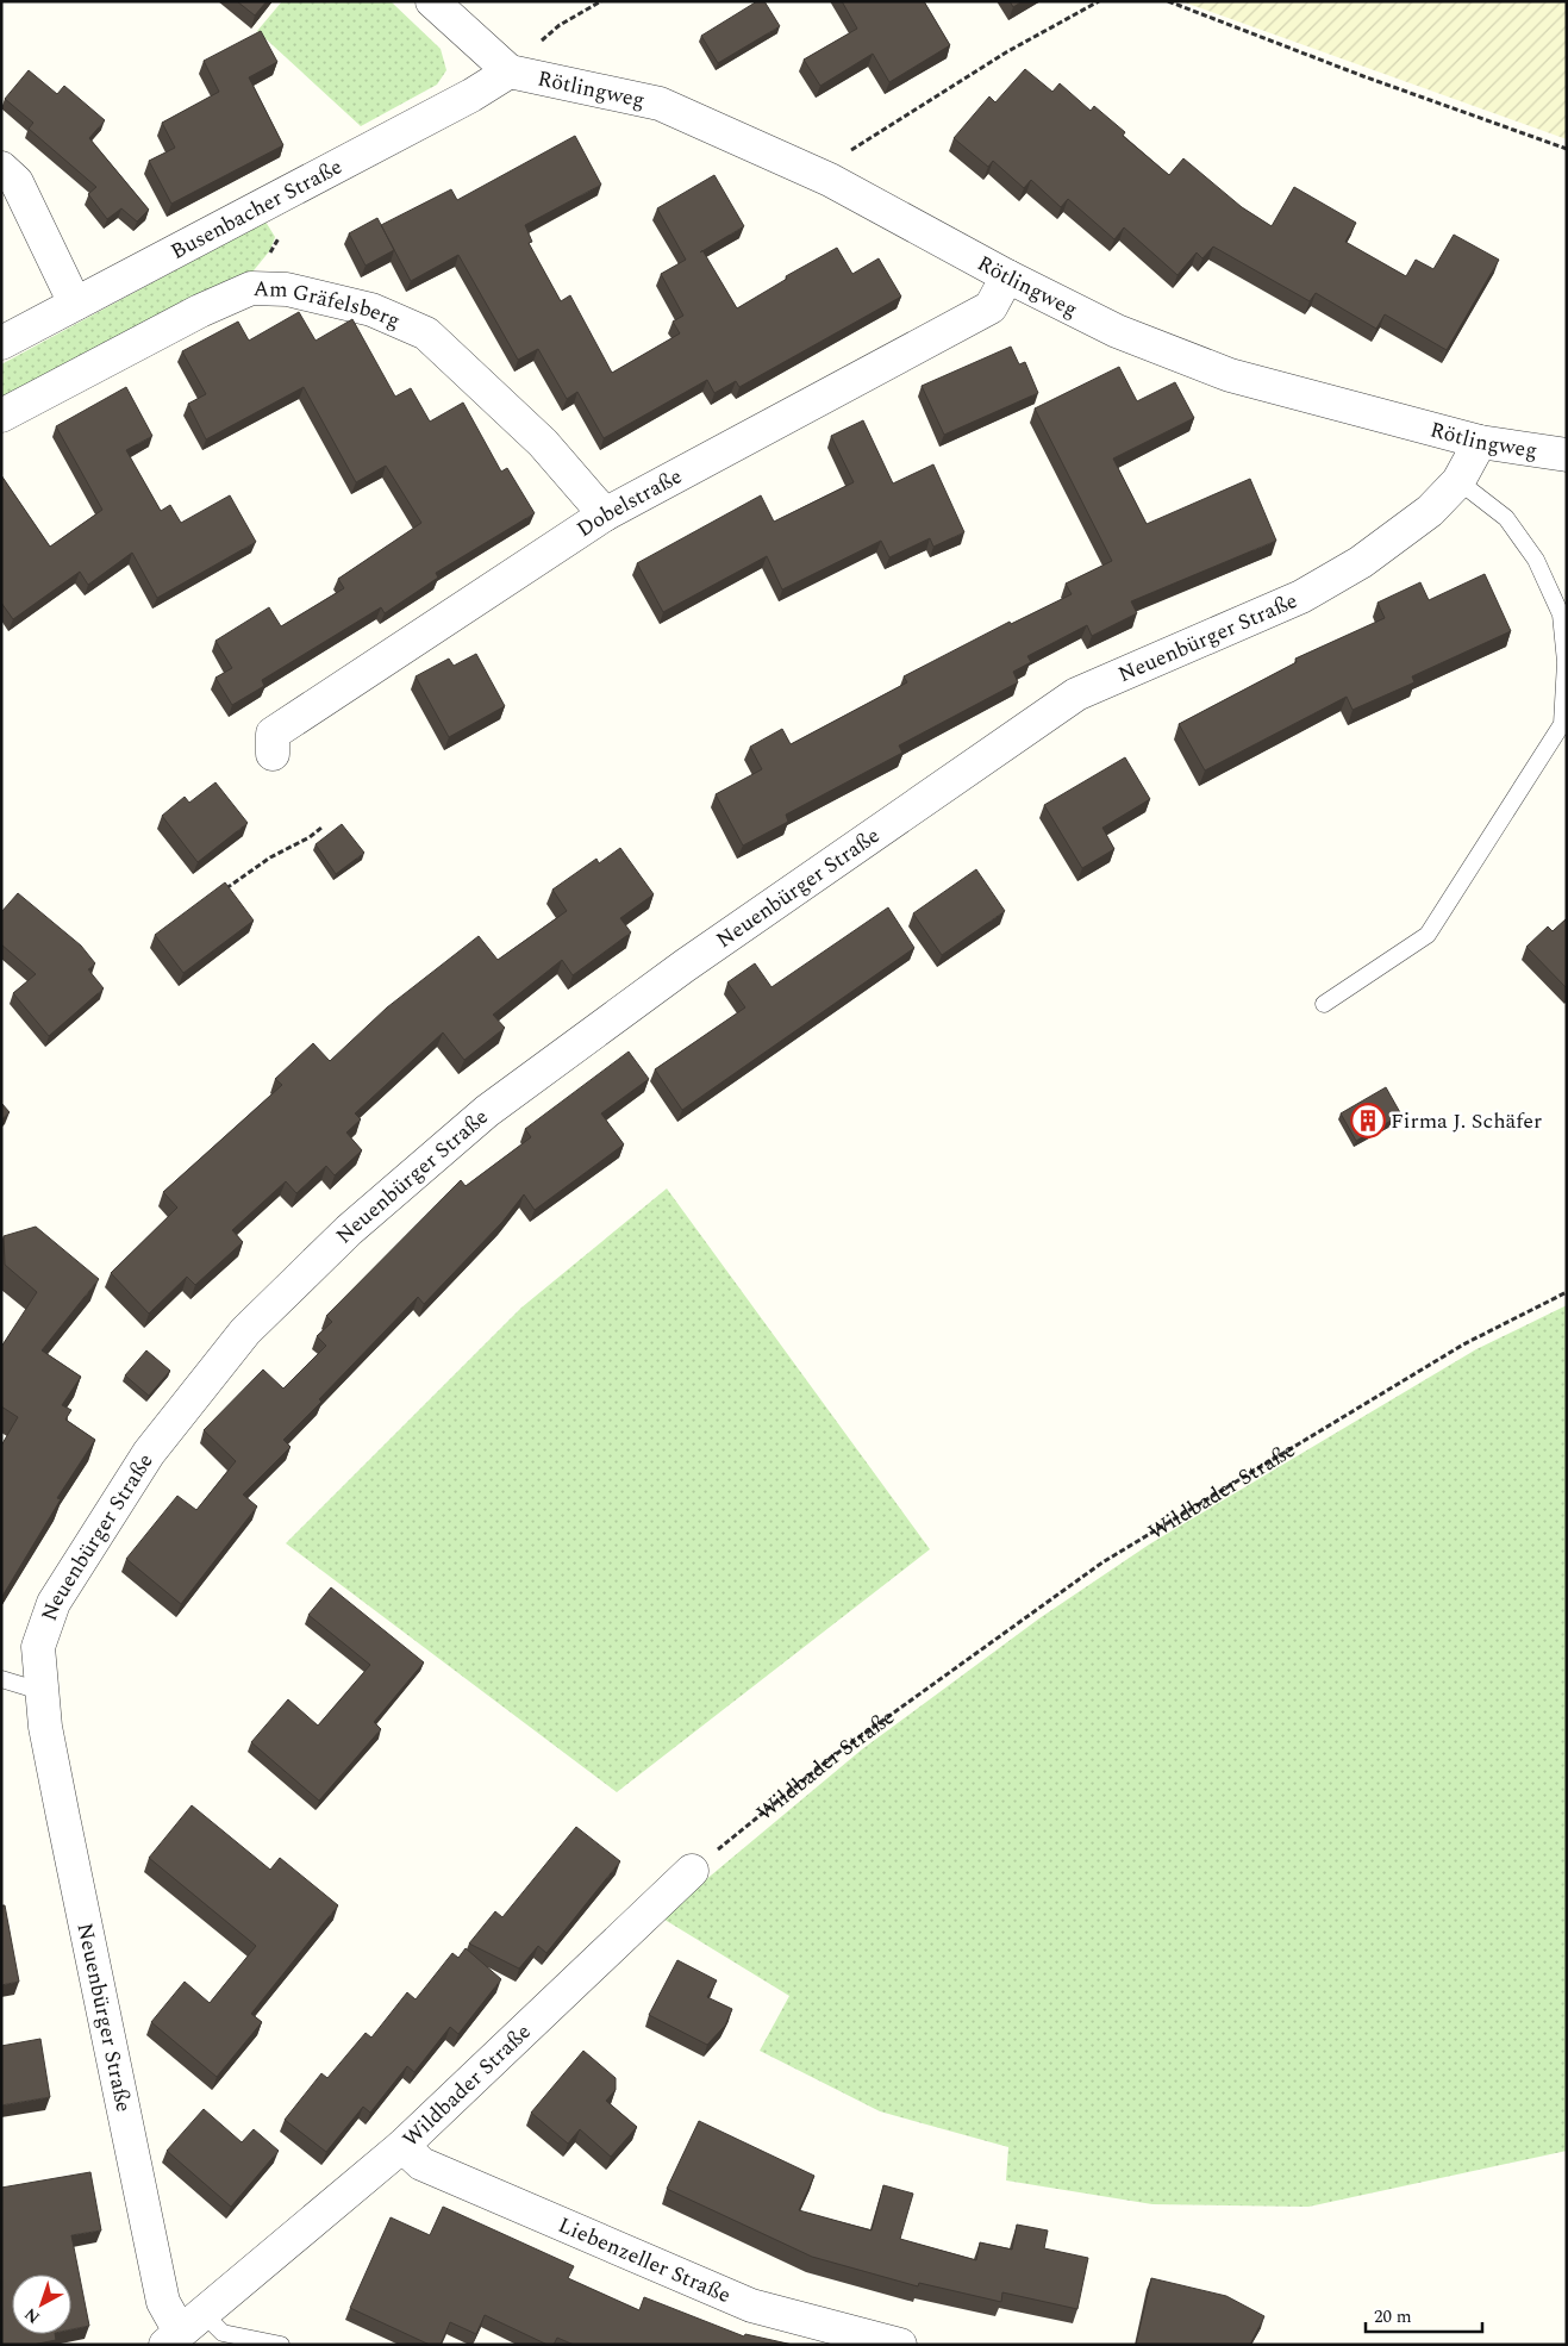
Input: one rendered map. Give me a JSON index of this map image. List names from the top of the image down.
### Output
{
  "streets": {
    "street": [
      "Rötlingweg",
      "Busenbacher Straße",
      "Am Gräfelsberg",
      "Dobelstraße",
      "Neuenbürger Straße",
      "Wildbader Straße",
      "Liebenzeller Straße"
    ]
  },
  "crossings": [
    ["Rötlingweg", "Busenbacher Straße"],
    ["Rötlingweg", "Dobelstraße"],
    ["Rötlingweg", "Neuenbürger Straße"],
    ["Am Gräfelsberg", "Dobelstraße"],
    ["Neuenbürger Straße", "Wildbader Straße"],
    ["Wildbader Straße", "Liebenzeller Straße"]
  ],
  "places": {
    "building": ["Firma J. Schäfer"]
  },
  "scale_bar": "20 m",
  "north": "bottom left"
}
